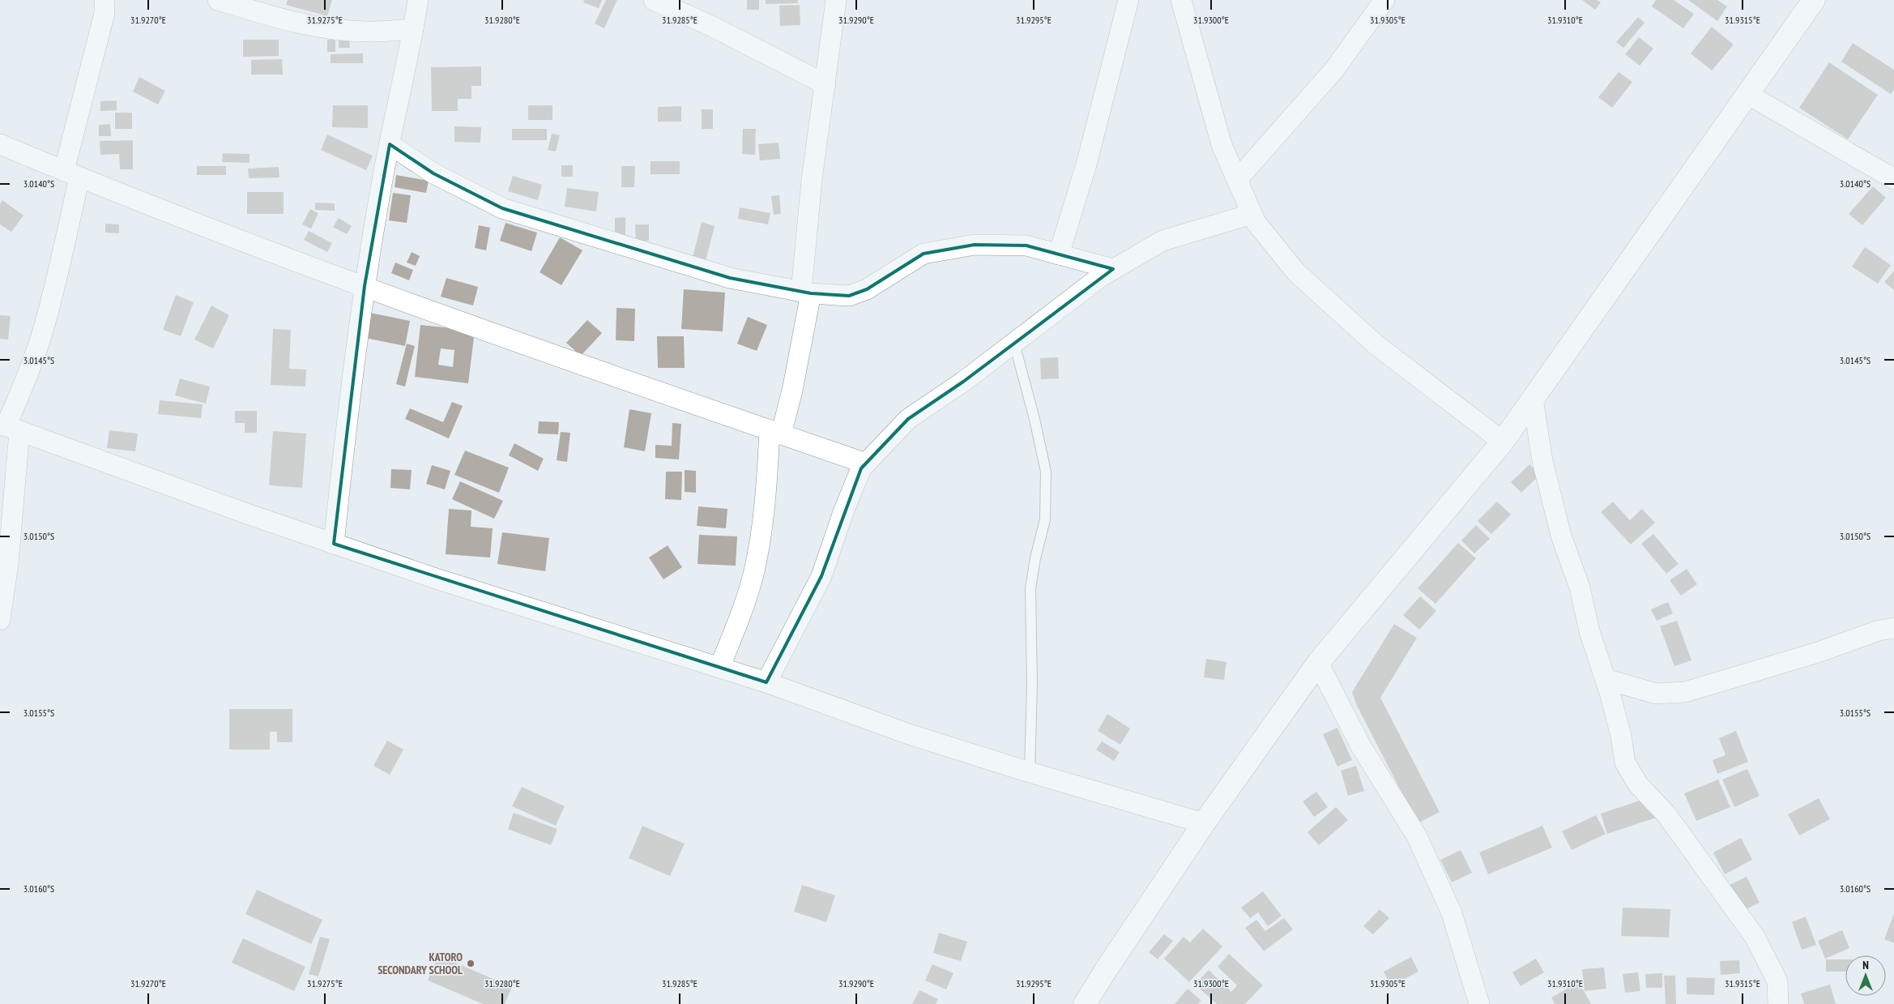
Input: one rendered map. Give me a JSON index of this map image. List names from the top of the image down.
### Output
{
  "places": ["KATORO SECONDARY SCHOOL"],
  "north": "top",
  "coordinates": [
    "31.9270°E",
    "31.9275°E",
    "31.9280°E",
    "31.9285°E",
    "31.9290°E",
    "31.9295°E",
    "31.9300°E",
    "31.9305°E",
    "31.9310°E",
    "31.9315°E",
    "3.0140°S",
    "3.0145°S",
    "3.0150°S",
    "3.0155°S",
    "3.0160°S"
  ]
}
